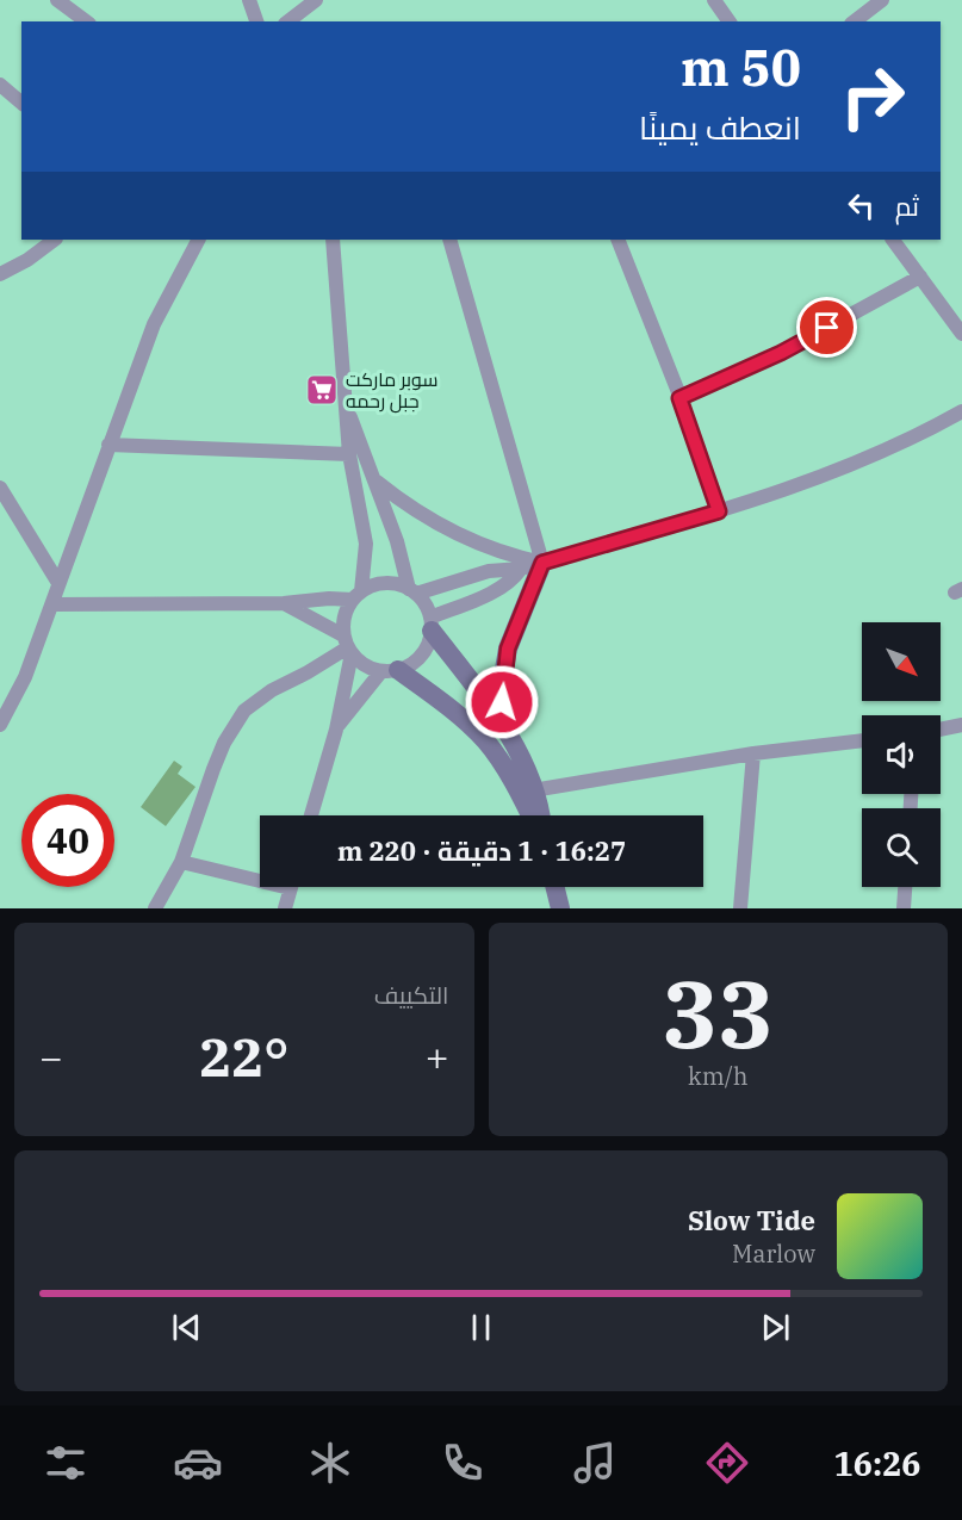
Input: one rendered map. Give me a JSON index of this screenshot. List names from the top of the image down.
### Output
{
  "places": {
    "supermarket": ["سوبر ماركت جبل رحمه"]
  },
  "north": "bottom right",
  "page": {
    "turn": ["50 m", "انعطف يمينًا"],
    "then": "ثم",
    "limit": "40",
    "trip": "16:27 · 1 دقيقة · 220 m",
    "tile": [
      ["33", "km/h"],
      "التكييف"
    ],
    "heat": ["−", "22°", "+"],
    "song": ["Slow Tide", "Marlow"],
    "tabs": "16:26"
  }
}
